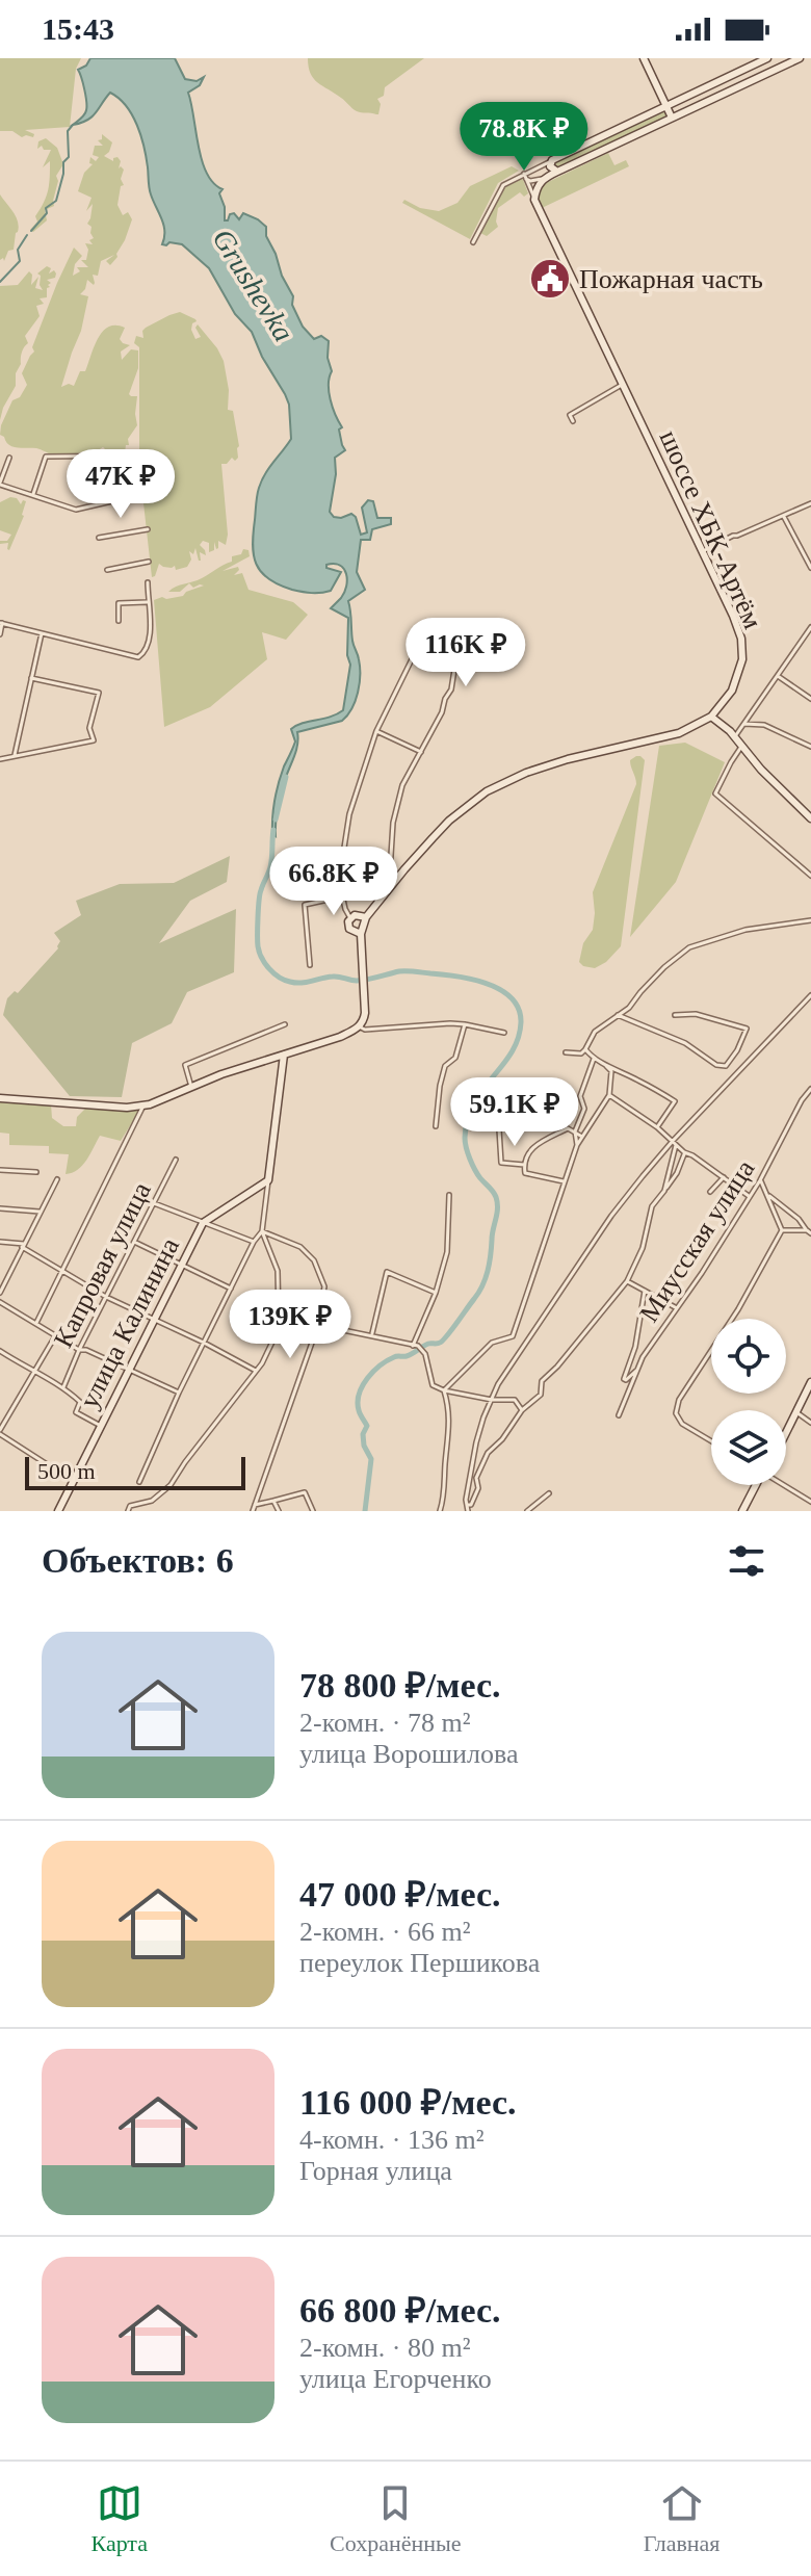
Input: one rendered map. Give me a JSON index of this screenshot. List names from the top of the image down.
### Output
{
  "streets": {
    "main road": ["шоссе ХБК-Артём", "улица Калинина"],
    "street": ["Миусская улица", "Капровая улица"]
  },
  "water": ["Grushevka"],
  "places": {
    "public building": ["Пожарная часть"]
  },
  "scale_bar": "500 m",
  "page": {
    "status": "15:43",
    "price": [
      "78.8K ₽",
      "47K ₽",
      "116K ₽",
      "66.8K ₽",
      "59.1K ₽",
      "139K ₽"
    ],
    "scale": "500 m",
    "heading": "Объектов: 6",
    "list": [
      {
        "name": "78 800 ₽/мес.",
        "note": "2-комн. · 78 m² · улица Ворошилова"
      },
      {
        "name": "47 000 ₽/мес.",
        "note": "2-комн. · 66 m² · переулок Першикова"
      },
      {
        "name": "116 000 ₽/мес.",
        "note": "4-комн. · 136 m² · Горная улица"
      },
      {
        "name": "66 800 ₽/мес.",
        "note": "2-комн. · 80 m² · улица Егорченко"
      }
    ],
    "tabs": ["Карта", "Сохранённые", "Главная"]
  }
}
